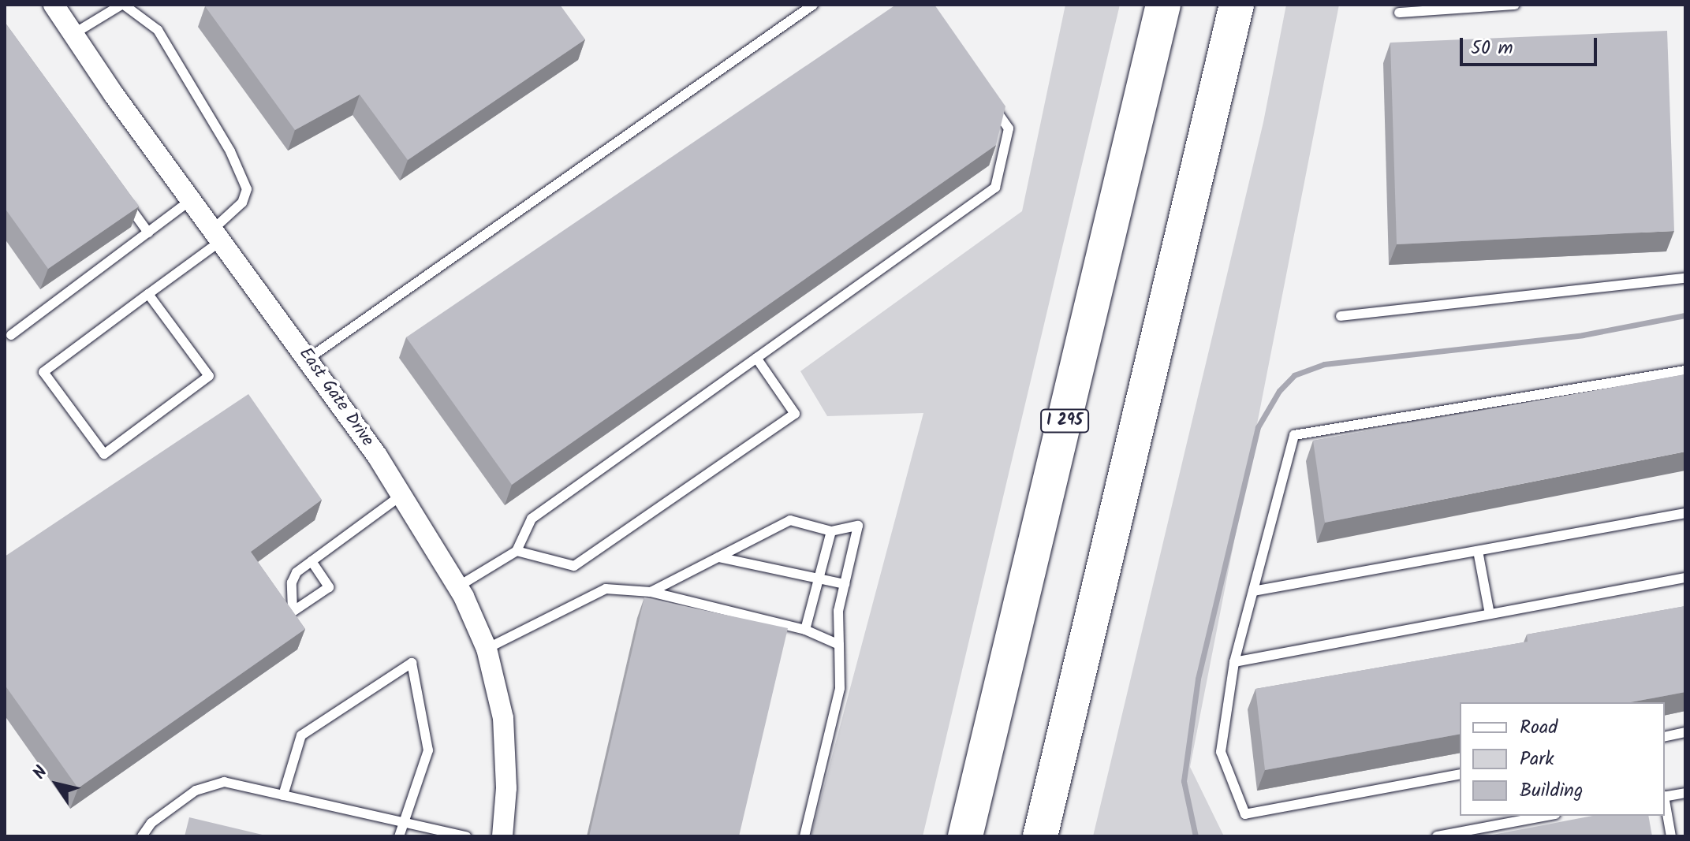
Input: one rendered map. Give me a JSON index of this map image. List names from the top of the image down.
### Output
{
  "streets": {
    "highway": ["I 295"],
    "street": ["East Gate Drive"]
  },
  "legend": ["Road", "Park", "Building"],
  "scale_bar": "50 m",
  "north": "top left"
}
